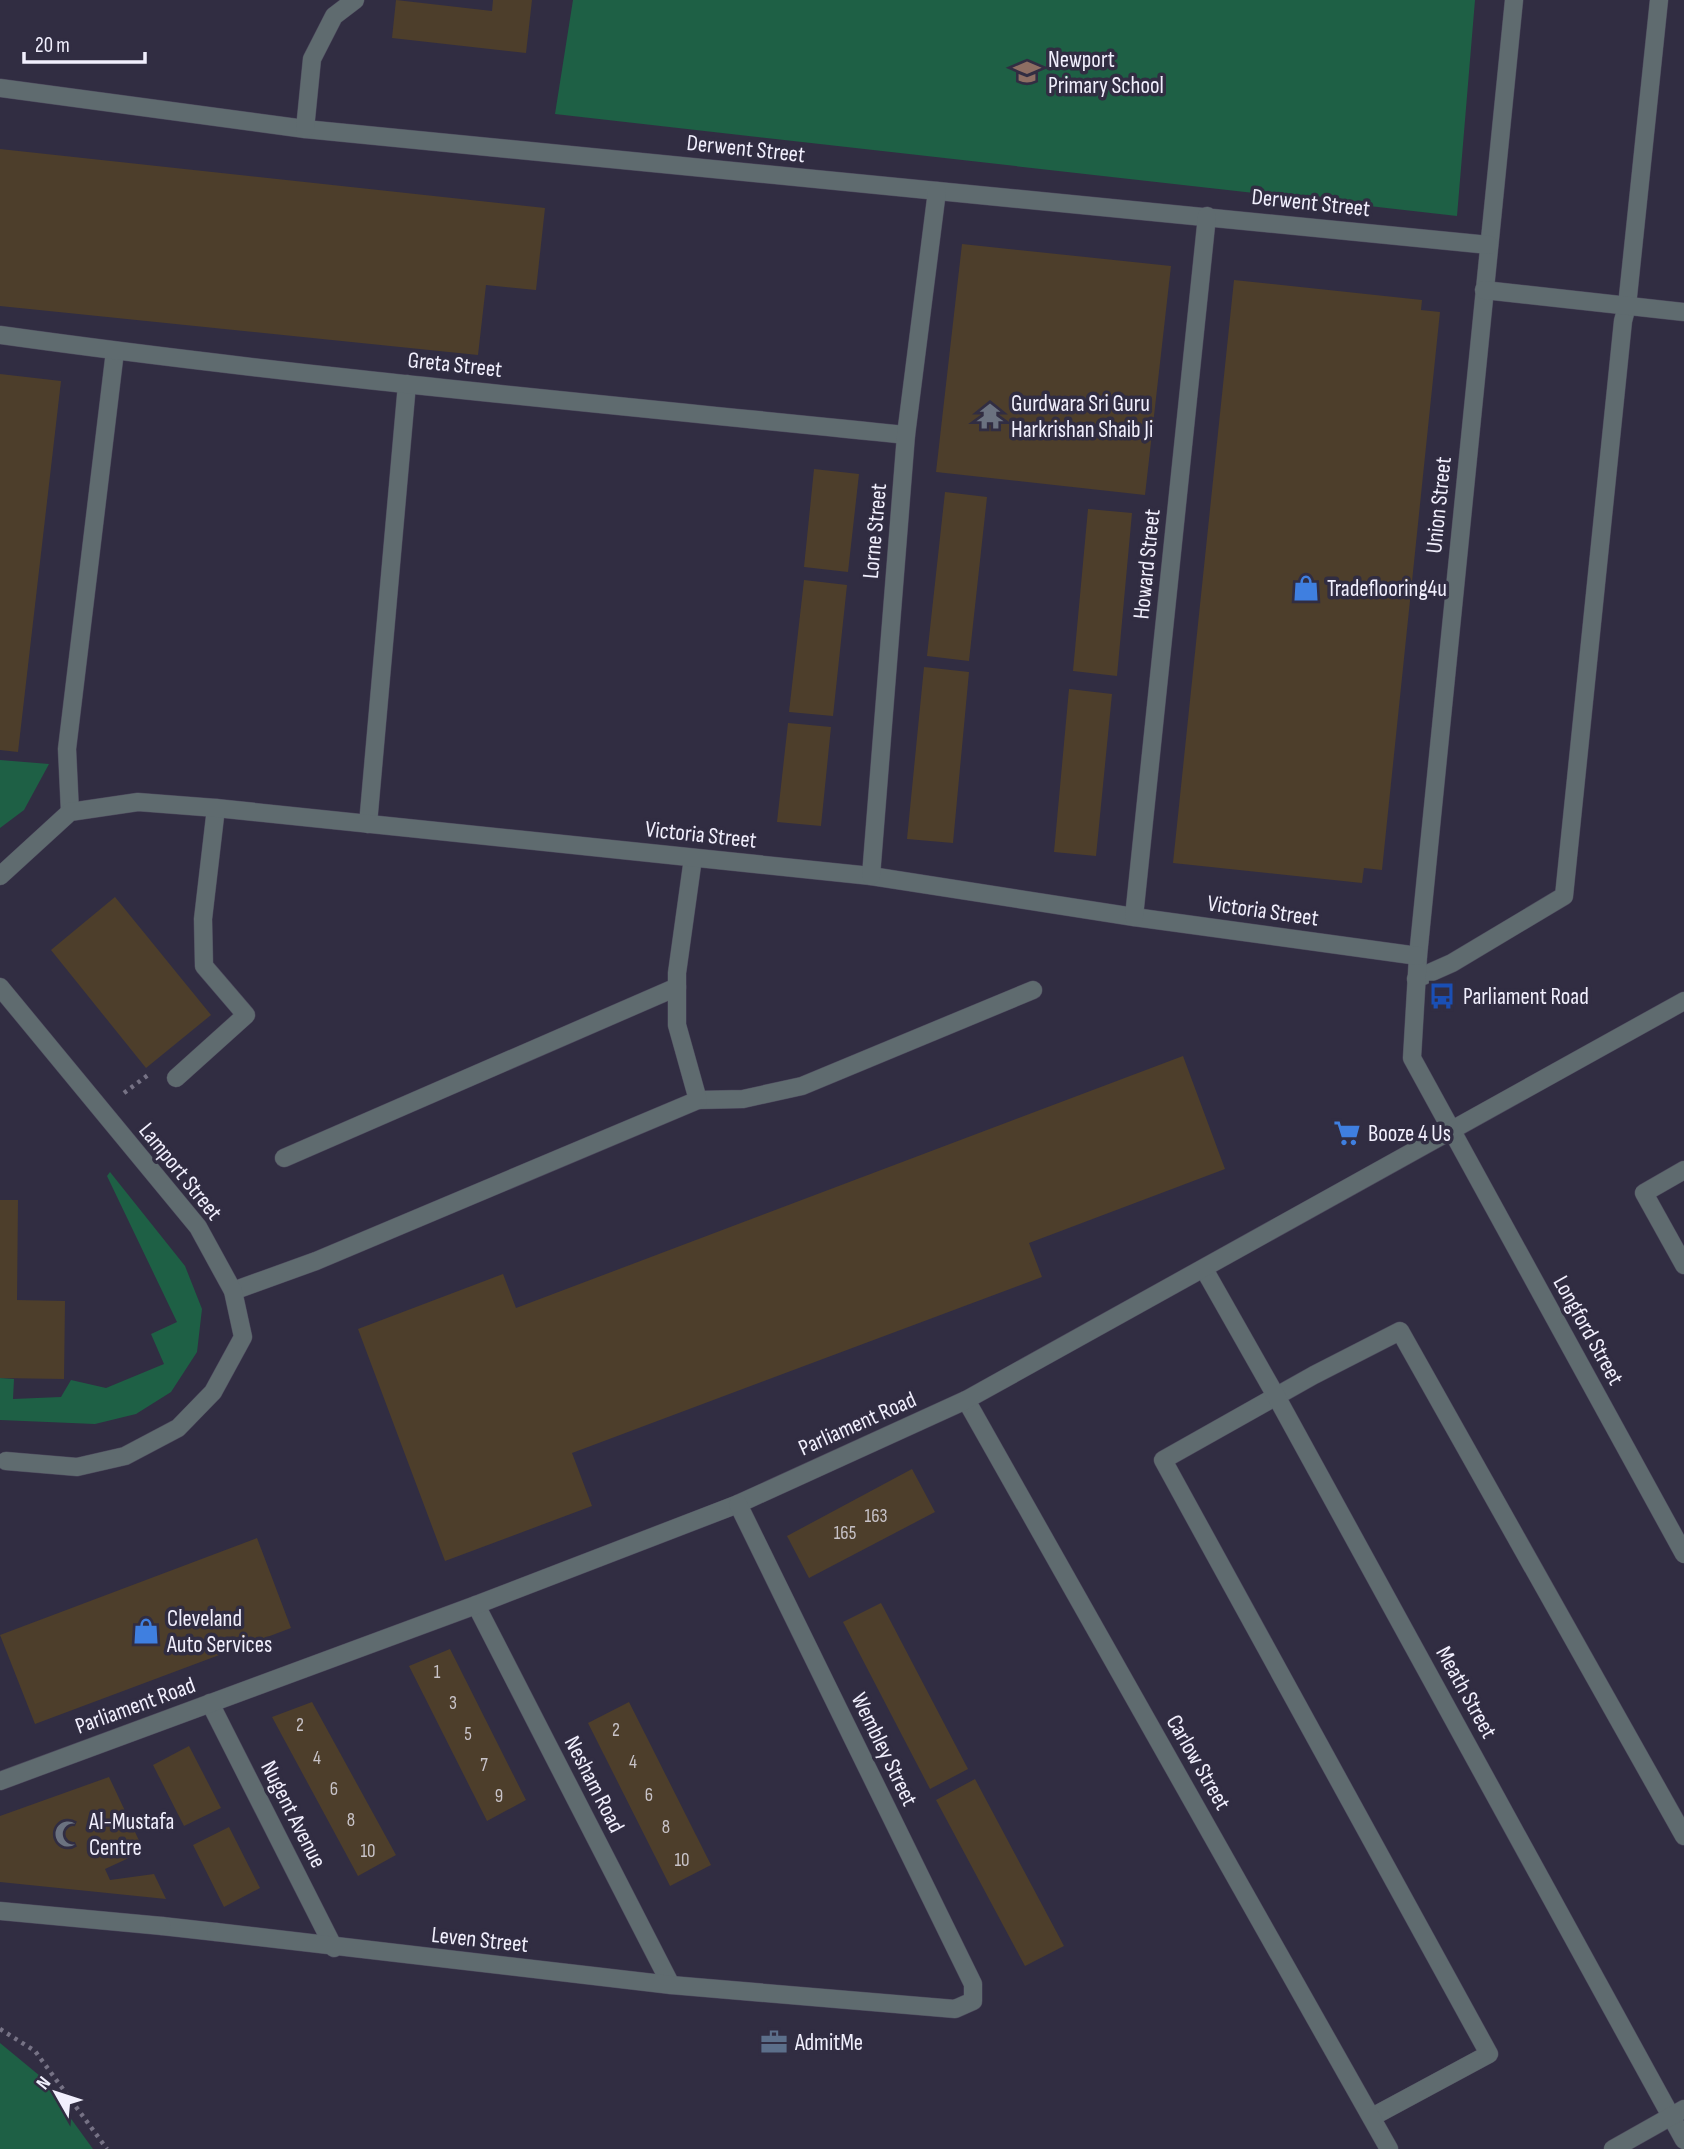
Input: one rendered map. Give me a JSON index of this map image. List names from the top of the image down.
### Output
{
  "streets": {
    "street": [
      "Derwent Street",
      "Greta Street",
      "Union Street",
      "Lorne Street",
      "Howard Street",
      "Victoria Street",
      "Lamport Street",
      "Longford Street",
      "Parliament Road",
      "Meath Street",
      "Wembley Street",
      "Carlow Street",
      "Nesham Road",
      "Nugent Avenue",
      "Leven Street"
    ]
  },
  "crossings": [
    ["Derwent Street", "Union Street"],
    ["Derwent Street", "Lorne Street"],
    ["Derwent Street", "Howard Street"],
    ["Greta Street", "Lorne Street"],
    ["Union Street", "Victoria Street"],
    ["Union Street", "Longford Street"],
    ["Union Street", "Parliament Road"],
    ["Lorne Street", "Victoria Street"],
    ["Howard Street", "Victoria Street"],
    ["Longford Street", "Parliament Road"],
    ["Parliament Road", "Meath Street"],
    ["Parliament Road", "Wembley Street"],
    ["Parliament Road", "Carlow Street"],
    ["Parliament Road", "Nesham Road"],
    ["Parliament Road", "Nugent Avenue"],
    ["Wembley Street", "Leven Street"],
    ["Nesham Road", "Leven Street"],
    ["Nugent Avenue", "Leven Street"]
  ],
  "places": {
    "school or university": ["Newport Primary School"],
    "temple": ["Gurdwara Sri Guru Harkrishan Shaib Ji"],
    "shop": ["Tradeflooring4u", "Cleveland Auto Services"],
    "bus stop": ["Parliament Road"],
    "supermarket": ["Booze 4 Us"],
    "mosque": ["Al-Mustafa Centre"],
    "office": ["AdmitMe"]
  },
  "house_numbers": [
    "163",
    "165",
    "1",
    "3",
    "2",
    "2",
    "5",
    "4",
    "4",
    "7",
    "6",
    "6",
    "9",
    "8",
    "8",
    "10",
    "10"
  ],
  "scale_bar": "20 m",
  "north": "top left"
}
